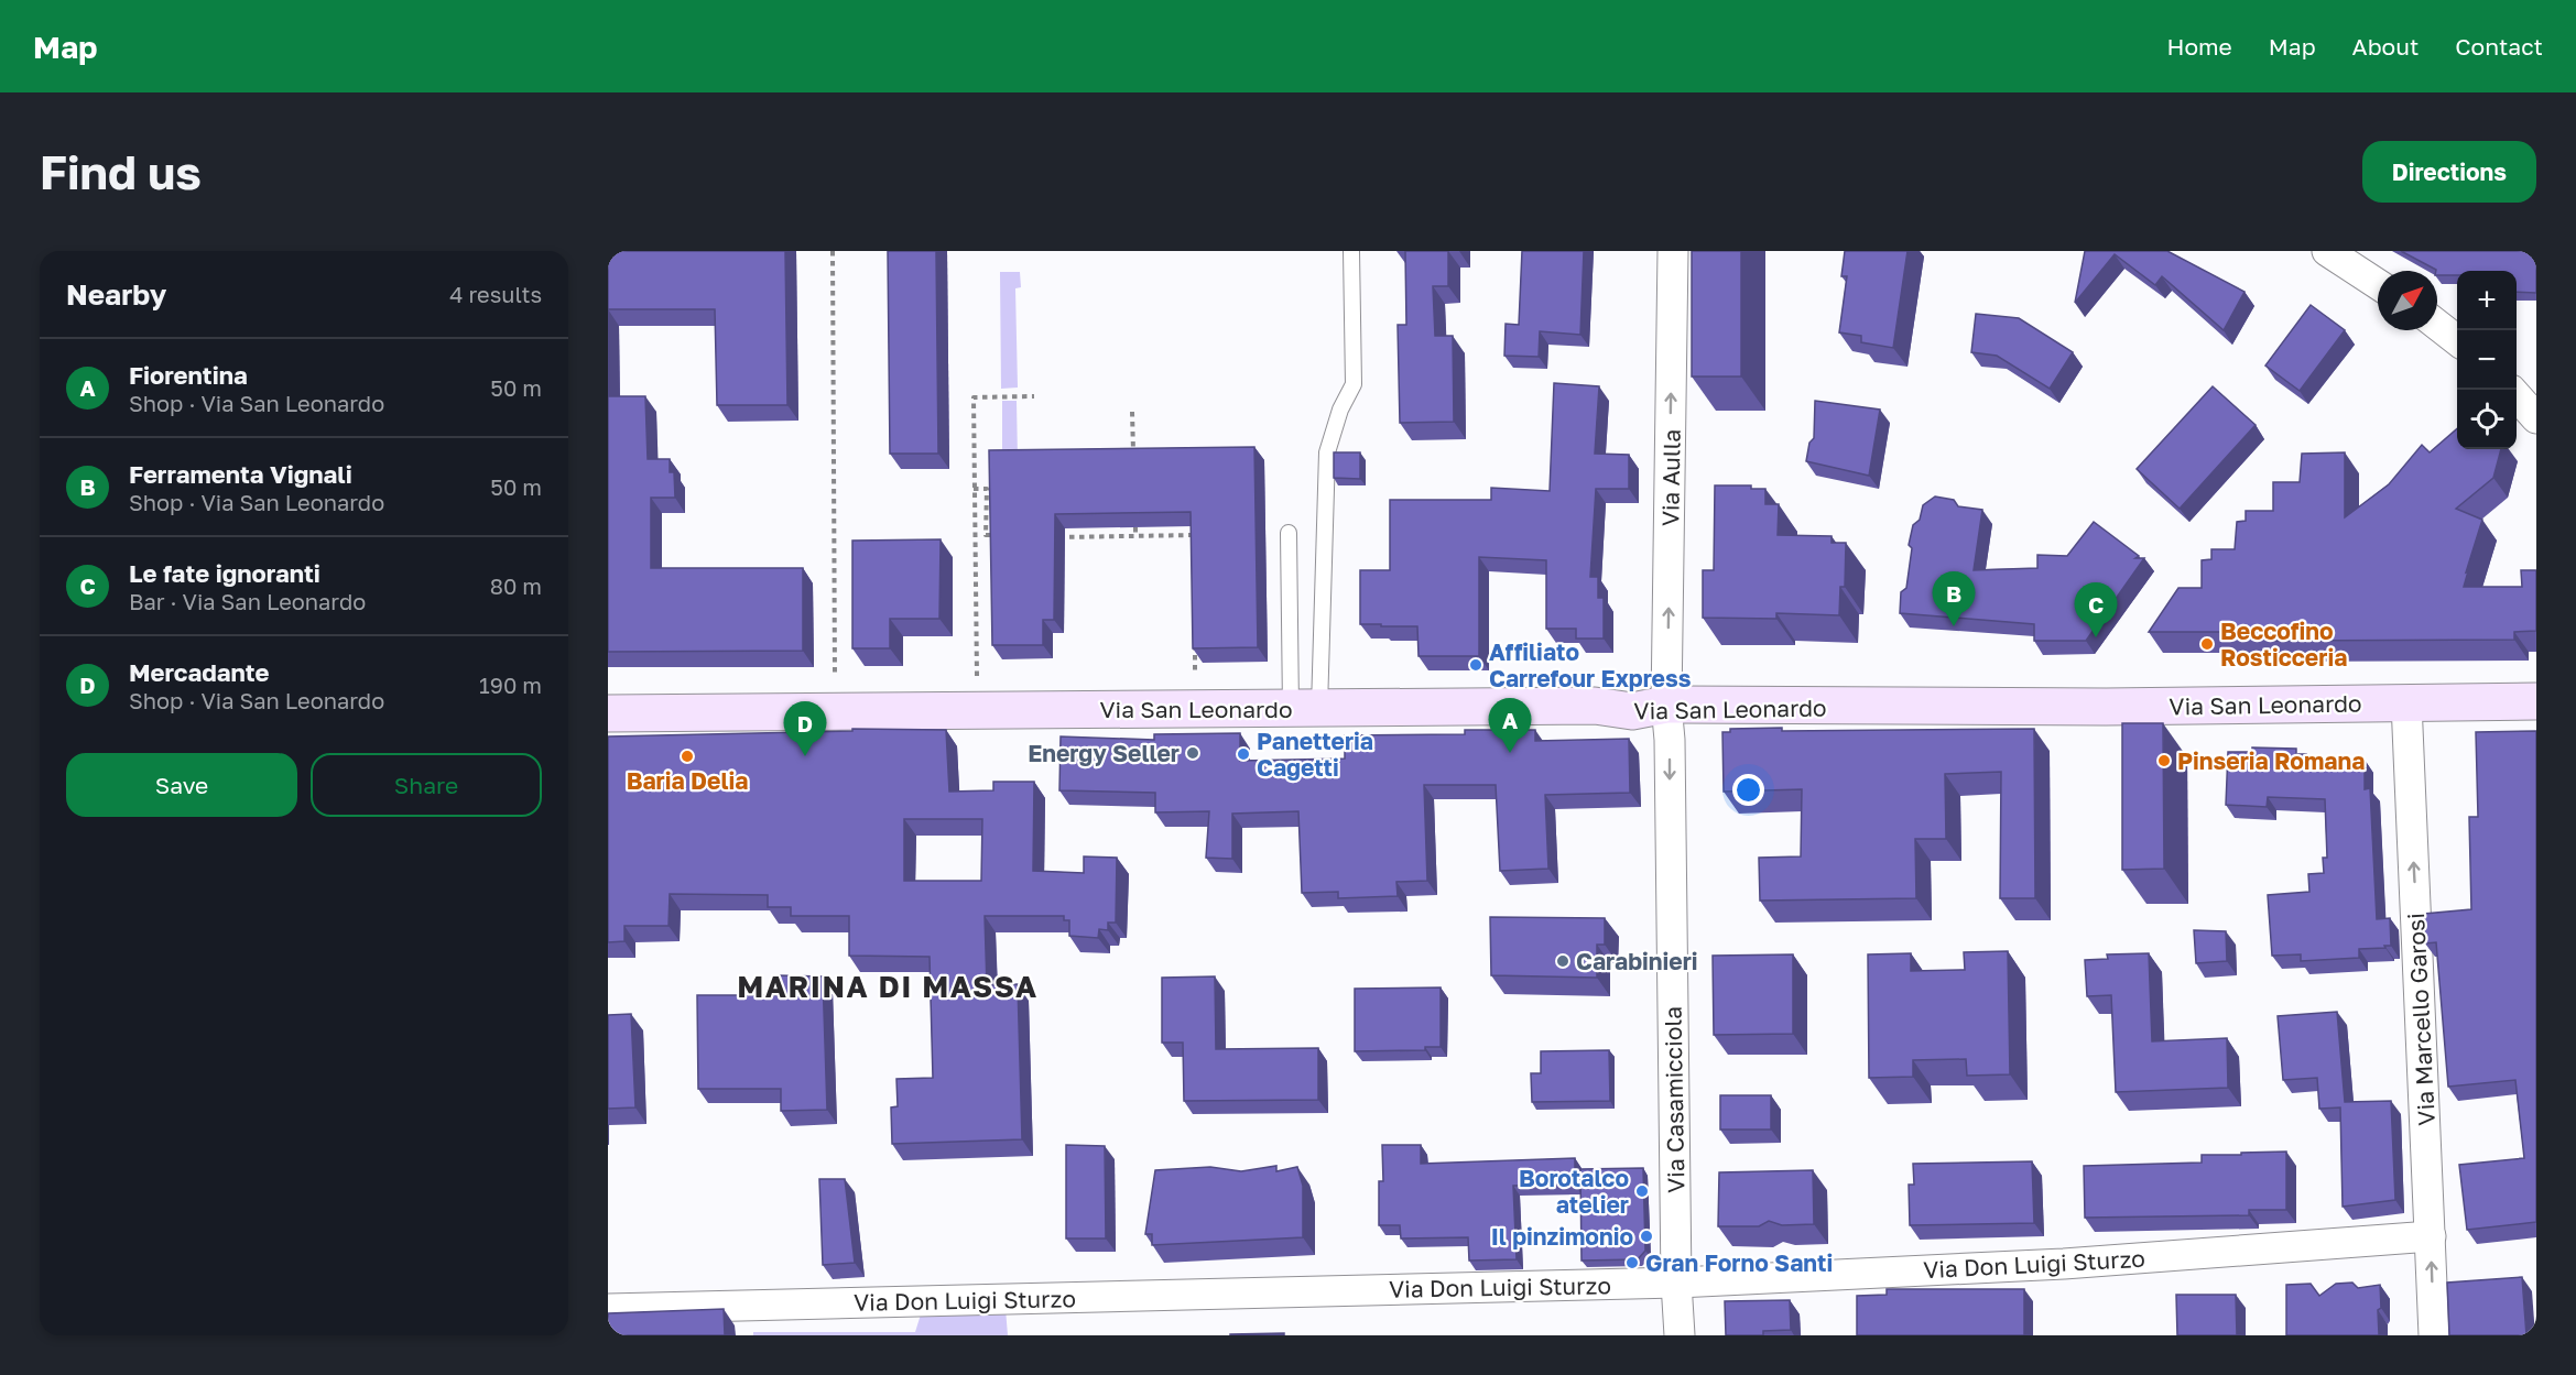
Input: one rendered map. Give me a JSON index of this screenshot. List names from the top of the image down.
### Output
{
  "streets": {
    "main road": ["Via San Leonardo"],
    "street": [
      "Via Aulla",
      "Via Marcello Garosi",
      "Via Casamicciola",
      "Via Don Luigi Sturzo"
    ]
  },
  "crossings": [
    ["Via Aulla", "Via San Leonardo"],
    ["Via Aulla", "Via Casamicciola"],
    ["Via San Leonardo", "Via Marcello Garosi"],
    ["Via San Leonardo", "Via Casamicciola"],
    ["Via Marcello Garosi", "Via Don Luigi Sturzo"],
    ["Via Casamicciola", "Via Don Luigi Sturzo"]
  ],
  "one_way": ["Via Aulla", "Via Marcello Garosi", "Via Casamicciola"],
  "districts": ["MARINA DI MASSA"],
  "places": [
    "Beccofino Rosticceria",
    "Affiliato Carrefour Express",
    "Energy Seller",
    "Panetteria Cagetti",
    "Baria Delia",
    "Pinseria Romana",
    "Carabinieri",
    "Borotalco atelier",
    "Il pinzimonio",
    "Gran Forno Santi"
  ],
  "north": "top right",
  "page": {
    "header": "Map",
    "nav": [
      "Home",
      "Map",
      "About",
      "Contact"
    ],
    "buttons": [
      "Directions",
      ["Save", "Share"]
    ],
    "title": "Find us",
    "heading": ["Nearby", "4 results"],
    "map_buttons": ["+", "−"],
    "list": [
      {
        "mark": "A",
        "name": "Fiorentina",
        "note": "Shop · Via San Leonardo",
        "value": "50 m"
      },
      {
        "mark": "B",
        "name": "Ferramenta Vignali",
        "note": "Shop · Via San Leonardo",
        "value": "50 m"
      },
      {
        "mark": "C",
        "name": "Le fate ignoranti",
        "note": "Bar · Via San Leonardo",
        "value": "80 m"
      },
      {
        "mark": "D",
        "name": "Mercadante",
        "note": "Shop · Via San Leonardo",
        "value": "190 m"
      }
    ],
    "pins": [
      "B",
      "C",
      "A",
      "D"
    ]
  }
}
